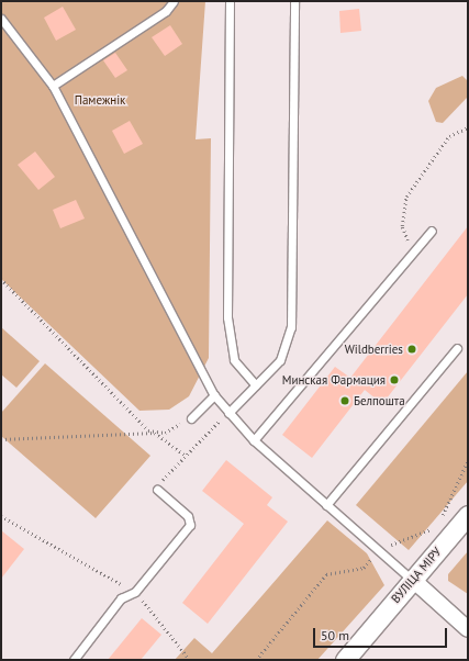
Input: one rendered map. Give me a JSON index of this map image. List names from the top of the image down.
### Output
{
  "streets": {
    "street": ["ВУЛІЦА МІРУ"]
  },
  "parks": ["Памежнік"],
  "places": ["Wildberries", "Минская Фармация", "Белпошта"],
  "scale_bar": "50 m"
}
